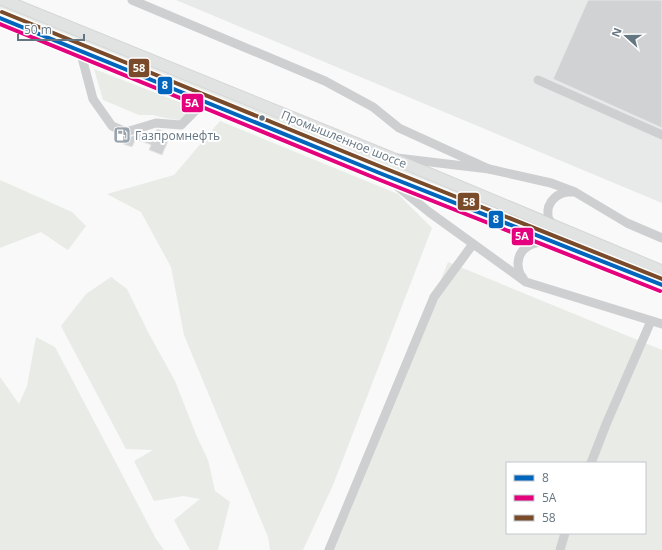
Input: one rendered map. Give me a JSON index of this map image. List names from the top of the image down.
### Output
{
  "streets": {
    "main road": ["Промышленное шоссе"]
  },
  "places": {
    "fuel station": ["Газпромнефть"]
  },
  "lines": ["transit line 58", "transit line 8", "transit line 5А"],
  "legend": ["8", "5А", "58"],
  "scale_bar": "50 m",
  "north": "left"
}
